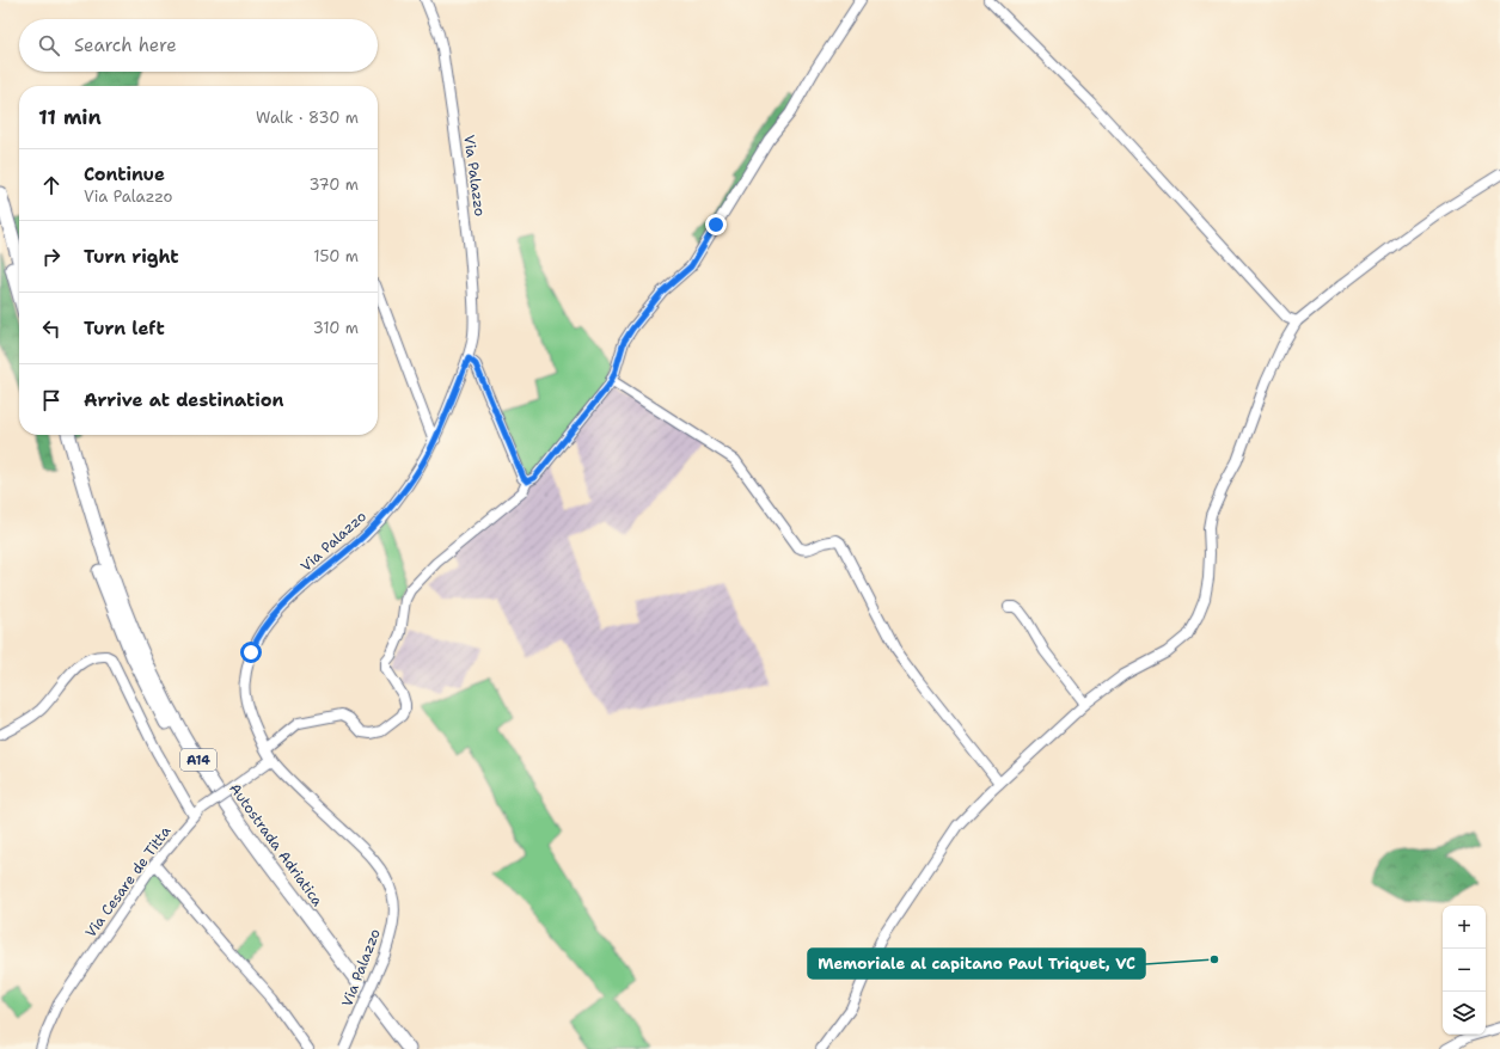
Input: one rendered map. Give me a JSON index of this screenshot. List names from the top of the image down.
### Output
{
  "streets": {
    "highway": ["A14", "Autostrada Adriatica"],
    "street": ["Via Palazzo", "Via Cesare de Titta"]
  },
  "crossings": [
    ["Via Palazzo", "Via Cesare de Titta"]
  ],
  "places": ["Memoriale al capitano Paul Triquet, VC"],
  "page": {
    "search": "Search here",
    "heading": ["11 min", "Walk · 830 m"],
    "list": [
      ["Continue", "Via Palazzo", "370 m"],
      ["Turn right", "150 m"],
      ["Turn left", "310 m"],
      "Arrive at destination"
    ],
    "map_buttons": ["+", "−"]
  }
}
